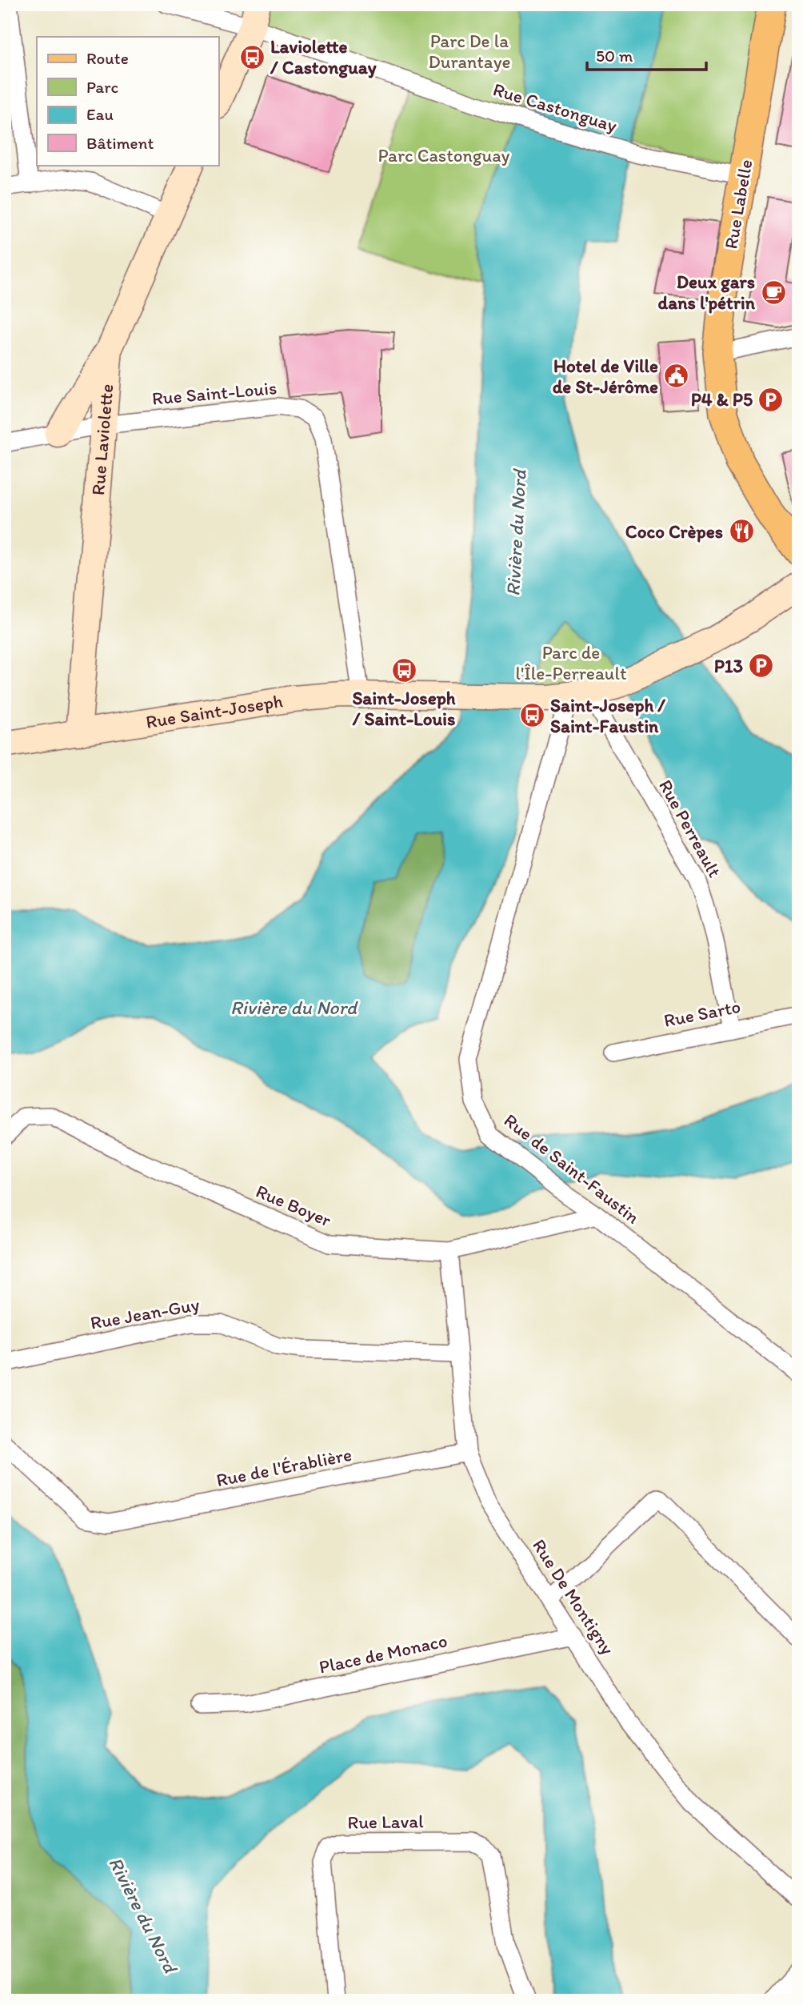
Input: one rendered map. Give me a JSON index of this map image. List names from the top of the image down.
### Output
{
  "streets": {
    "main road": ["Rue Labelle"],
    "street": [
      "Rue Castonguay",
      "Rue Saint-Louis",
      "Rue Laviolette",
      "Rue Saint-Joseph",
      "Rue Perreault",
      "Rue Sarto",
      "Rue de Saint-Faustin",
      "Rue Boyer",
      "Rue Jean-Guy",
      "Rue de l'Érablière",
      "Rue De Montigny",
      "Place de Monaco",
      "Rue Laval"
    ]
  },
  "crossings": [
    ["Rue Castonguay", "Rue Labelle"],
    ["Rue Saint-Louis", "Rue Laviolette"],
    ["Rue Saint-Louis", "Rue Saint-Joseph"],
    ["Rue Laviolette", "Rue Saint-Joseph"],
    ["Rue Saint-Joseph", "Rue Perreault"],
    ["Rue Saint-Joseph", "Rue de Saint-Faustin"],
    ["Rue Perreault", "Rue Sarto"],
    ["Rue Perreault", "Rue de Saint-Faustin"],
    ["Rue de Saint-Faustin", "Rue Boyer"],
    ["Rue Boyer", "Rue De Montigny"],
    ["Rue Jean-Guy", "Rue De Montigny"],
    ["Rue de l'Érablière", "Rue De Montigny"],
    ["Rue De Montigny", "Place de Monaco"]
  ],
  "water": ["Rivière du Nord"],
  "parks": ["Parc De la Durantaye", "Parc Castonguay", "Parc de l'Île-Perreault"],
  "places": {
    "bus stop": ["Laviolette / Castonguay", "Saint-Joseph / Saint-Louis", "Saint-Joseph / Saint-Faustin"],
    "cafe": ["Deux gars dans l'pétrin"],
    "public building": ["Hotel de Ville de St-Jérôme"],
    "parking": ["P4 & P5", "P13"],
    "restaurant": ["Coco Crèpes"]
  },
  "legend": [
    "Route",
    "Parc",
    "Eau",
    "Bâtiment"
  ],
  "scale_bar": "50 m"
}
